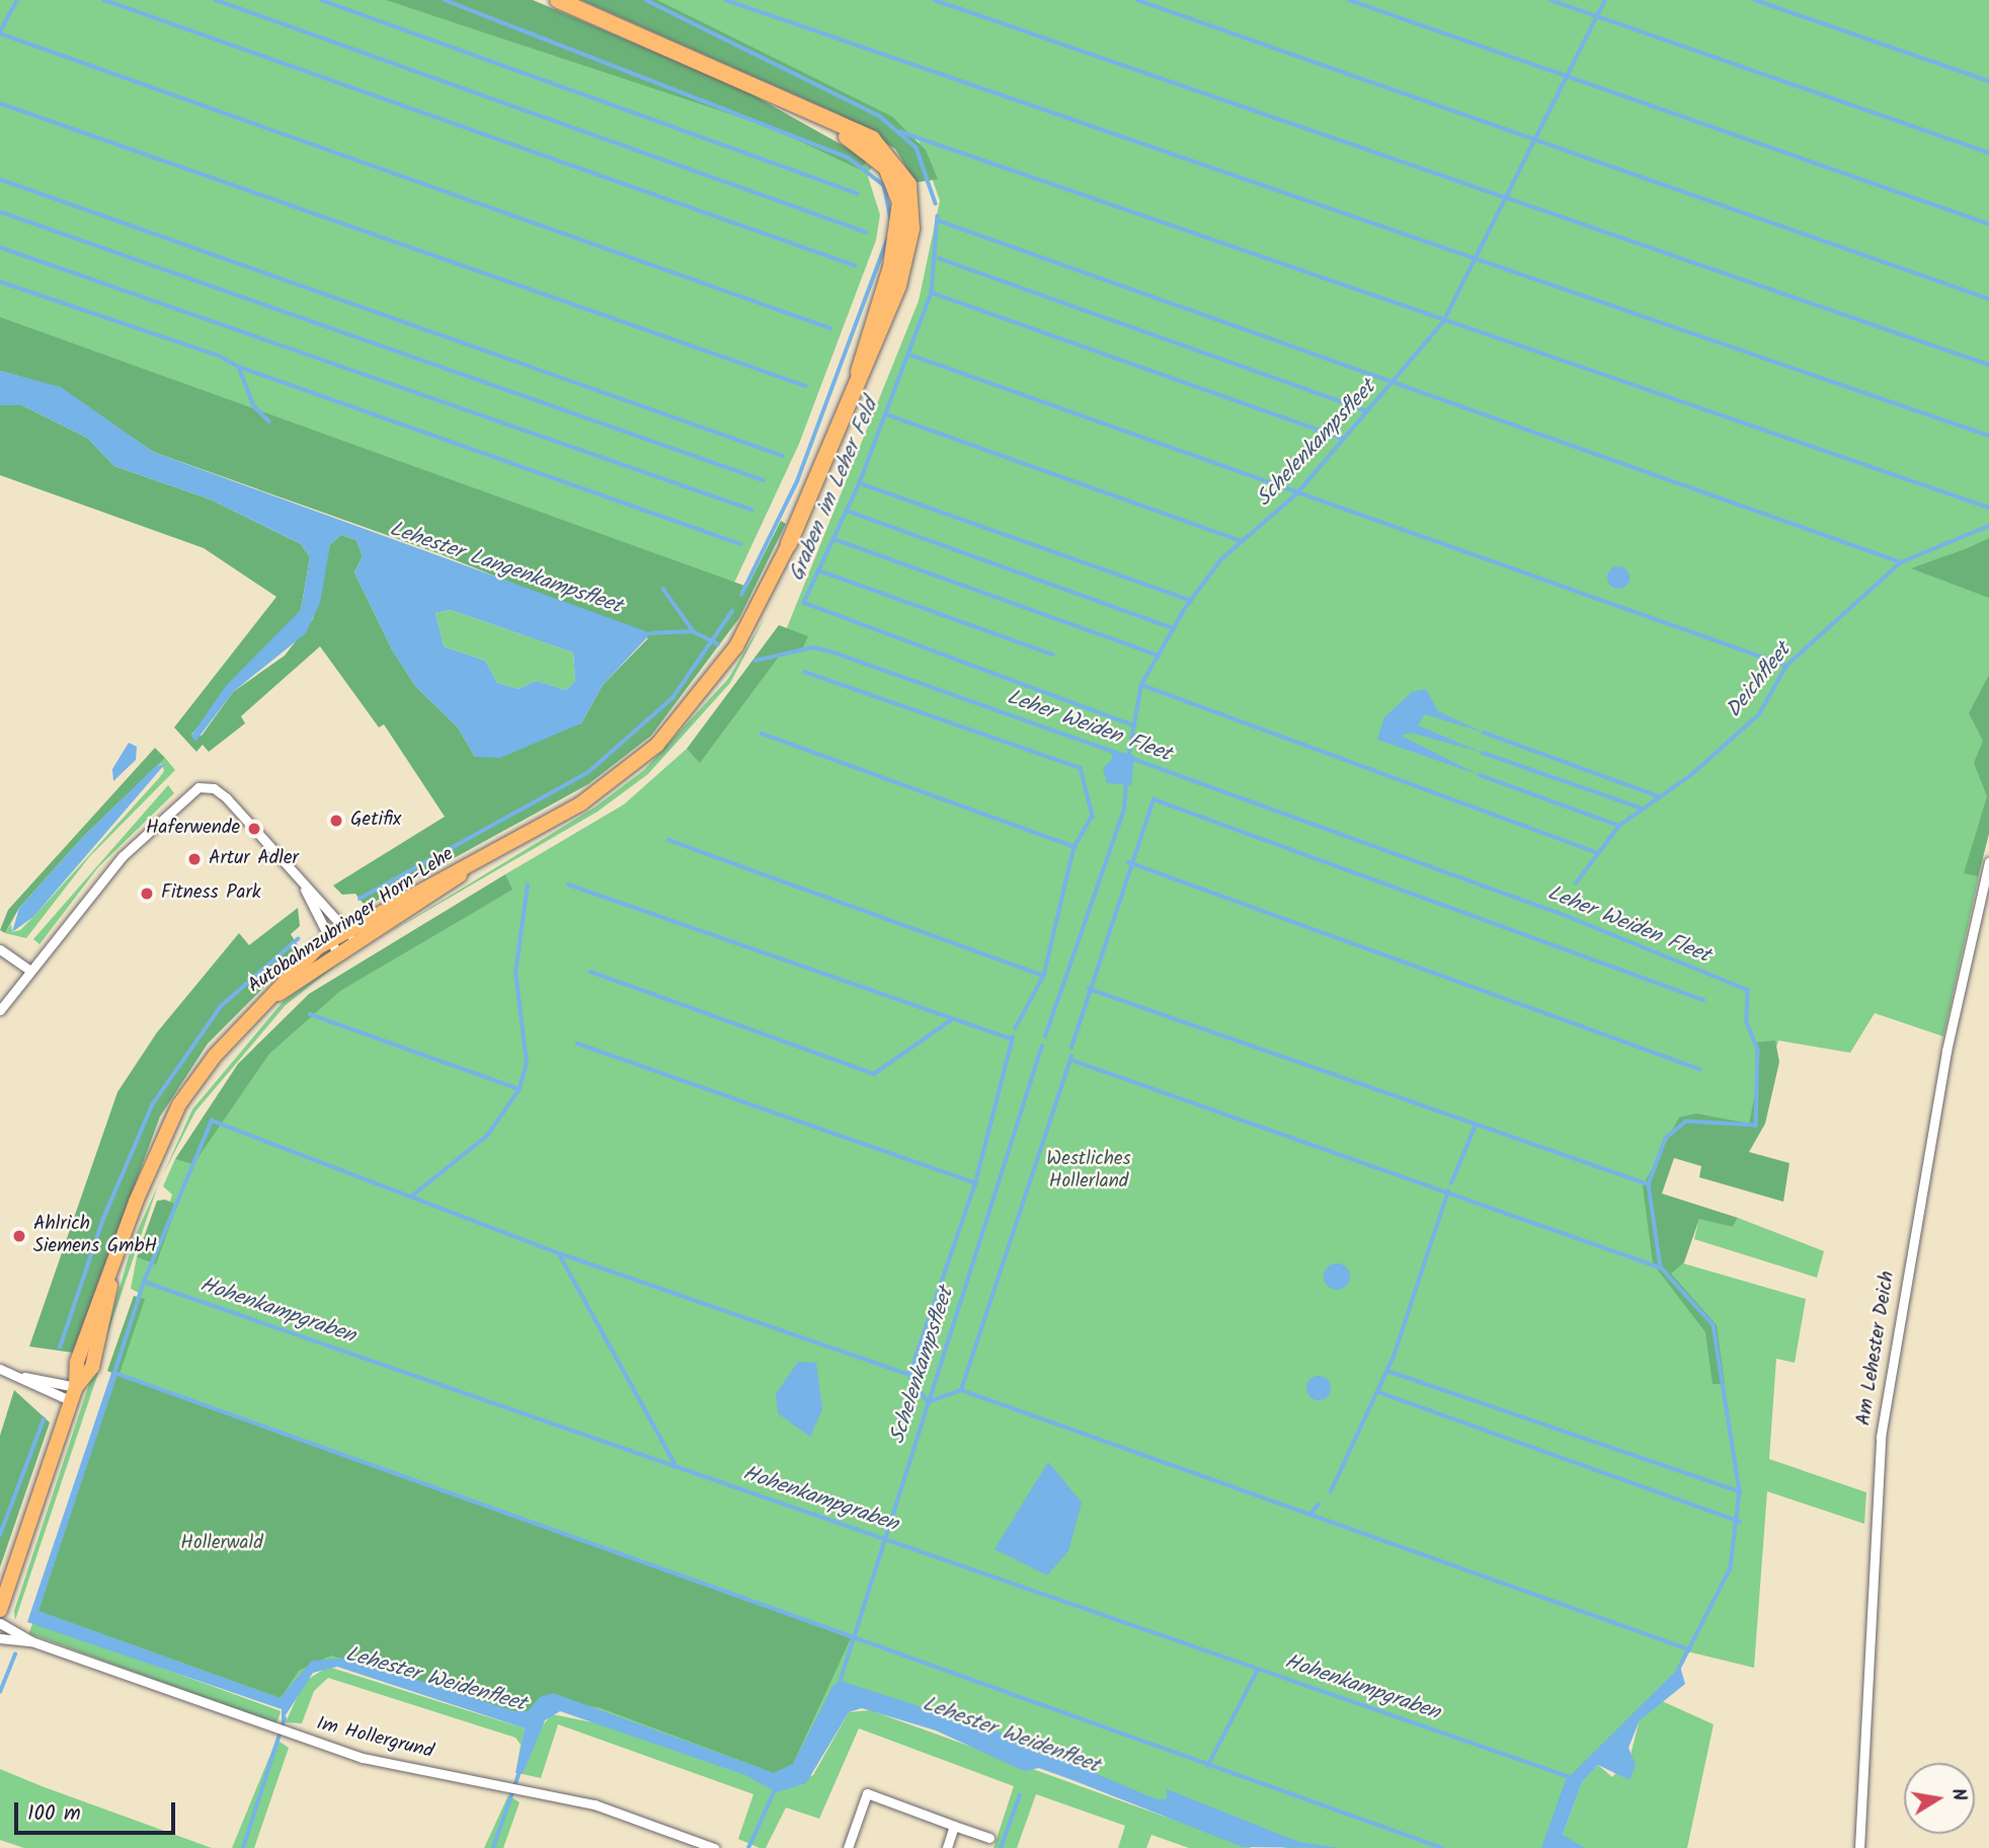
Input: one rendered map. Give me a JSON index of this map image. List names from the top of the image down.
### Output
{
  "streets": {
    "highway": ["Autobahnzubringer Horn-Lehe"],
    "street": ["Am Lehester Deich", "Im Hollergrund"]
  },
  "water": [
    "Schelenkampsfleet",
    "Graben im Leher Feld",
    "Lehester Langenkampsfleet",
    "Deichfleet",
    "Leher Weiden Fleet",
    "Hohenkampgraben",
    "Lehester Weidenfleet"
  ],
  "parks": ["Westliches Hollerland", "Hollerwald"],
  "places": [
    "Getifix",
    "Haferwende",
    "Artur Adler",
    "Fitness Park",
    "Ahlrich Siemens GmbH"
  ],
  "scale_bar": "100 m",
  "north": "right"
}
